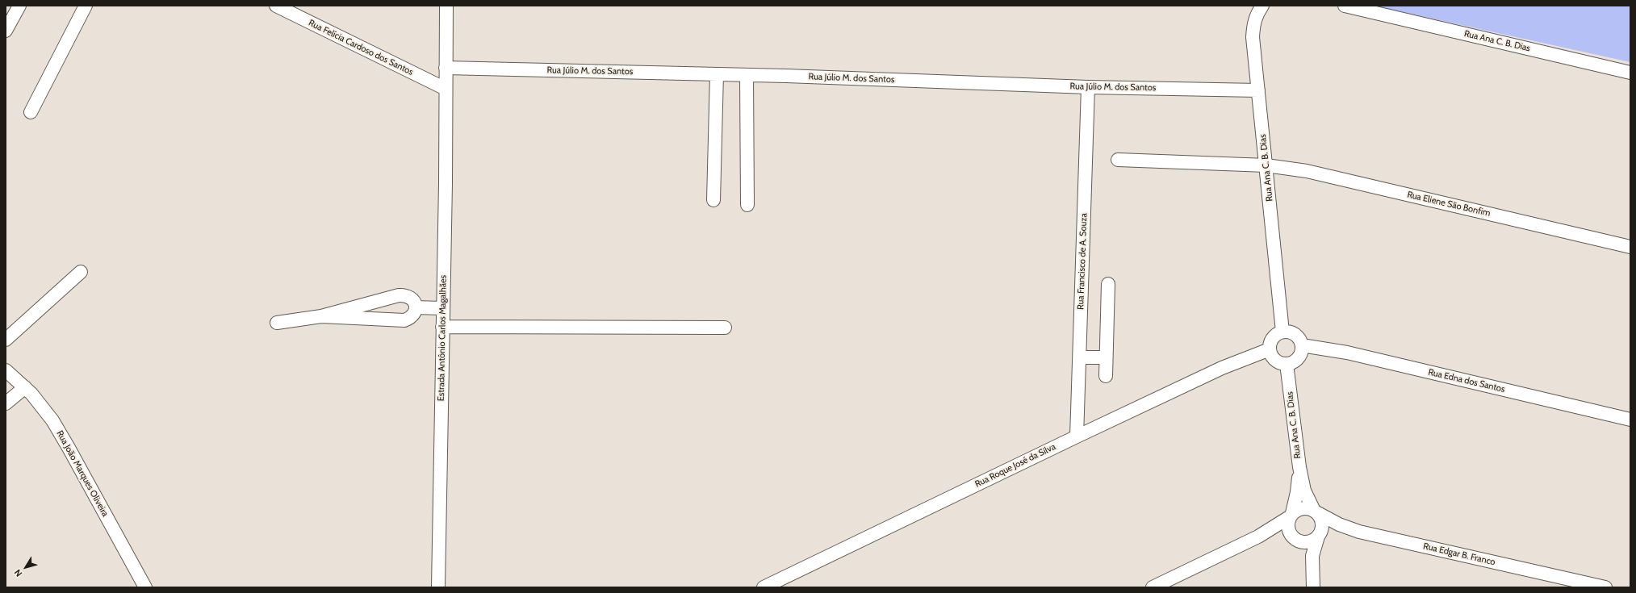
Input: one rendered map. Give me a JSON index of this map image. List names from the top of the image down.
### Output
{
  "streets": {
    "street": [
      "Rua Ana C. B. Dias",
      "Rua Felícia Cardoso dos Santos",
      "Rua Júlio M. dos Santos",
      "Rua Eliene São Bonfim",
      "Rua Francisco de A. Souza",
      "Estrada Antônio Carlos Magalhães",
      "Rua Edna dos Santos",
      "Rua Roque José da Silva",
      "Rua João Marques Oliveira",
      "Rua Edgar B. Franco"
    ]
  },
  "crossings": [
    ["Rua Ana C. B. Dias", "Rua Júlio M. dos Santos"],
    ["Rua Ana C. B. Dias", "Rua Eliene São Bonfim"],
    ["Rua Ana C. B. Dias", "Rua Edna dos Santos"],
    ["Rua Ana C. B. Dias", "Rua Roque José da Silva"],
    ["Rua Ana C. B. Dias", "Rua Edgar B. Franco"],
    ["Rua Felícia Cardoso dos Santos", "Estrada Antônio Carlos Magalhães"],
    ["Rua Júlio M. dos Santos", "Rua Francisco de A. Souza"],
    ["Rua Júlio M. dos Santos", "Estrada Antônio Carlos Magalhães"],
    ["Rua Francisco de A. Souza", "Rua Roque José da Silva"],
    ["Rua Edna dos Santos", "Rua Roque José da Silva"]
  ],
  "north": "bottom left"
}
